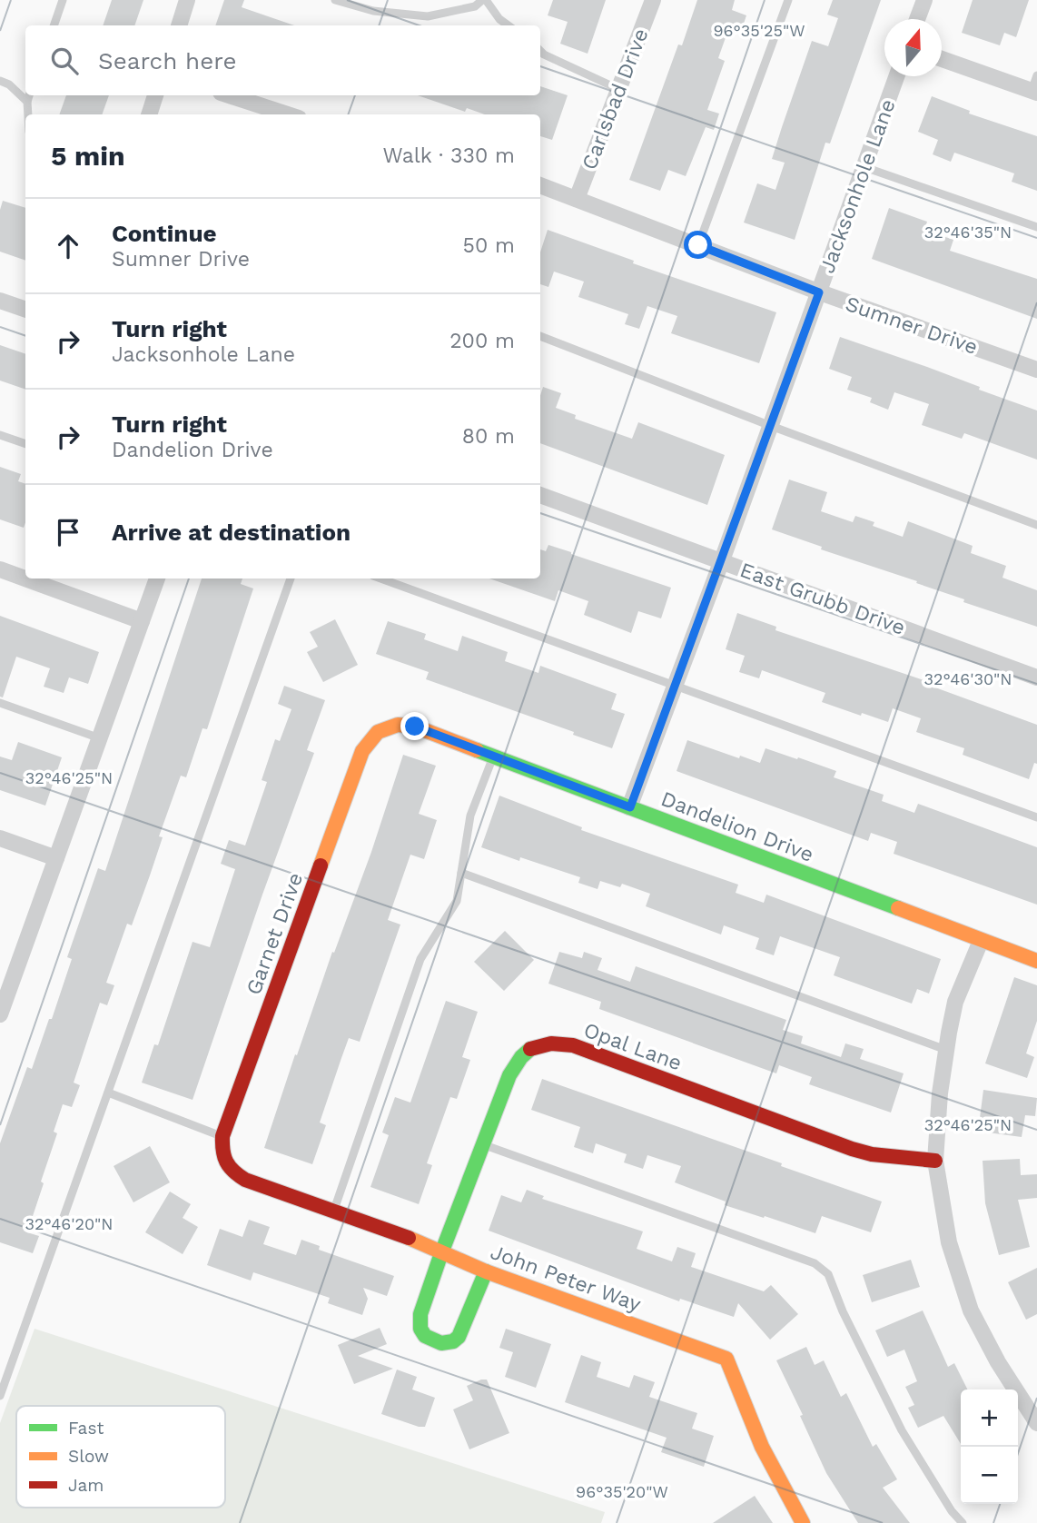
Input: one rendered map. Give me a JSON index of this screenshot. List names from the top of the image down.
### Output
{
  "streets": {
    "street": [
      "Carlsbad Drive",
      "Jacksonhole Lane",
      "Sumner Drive",
      "East Grubb Drive",
      "Dandelion Drive",
      "Garnet Drive",
      "Opal Lane",
      "John Peter Way"
    ]
  },
  "crossings": [
    ["Carlsbad Drive", "Sumner Drive"],
    ["Jacksonhole Lane", "Sumner Drive"],
    ["Jacksonhole Lane", "East Grubb Drive"],
    ["Jacksonhole Lane", "Dandelion Drive"],
    ["Dandelion Drive", "Garnet Drive"],
    ["Garnet Drive", "John Peter Way"],
    ["Opal Lane", "John Peter Way"]
  ],
  "legend": ["Fast", "Slow", "Jam"],
  "north": "top",
  "page": {
    "search": "Search here",
    "heading": ["5 min", "Walk · 330 m"],
    "list": [
      ["Continue", "Sumner Drive", "50 m"],
      ["Turn right", "Jacksonhole Lane", "200 m"],
      ["Turn right", "Dandelion Drive", "80 m"],
      "Arrive at destination"
    ],
    "map_buttons": ["+", "−"]
  },
  "coordinates": [
    "96°35'25\"W",
    "32°46'35\"N",
    "32°46'30\"N",
    "32°46'25\"N",
    "32°46'20\"N",
    "96°35'20\"W"
  ]
}
